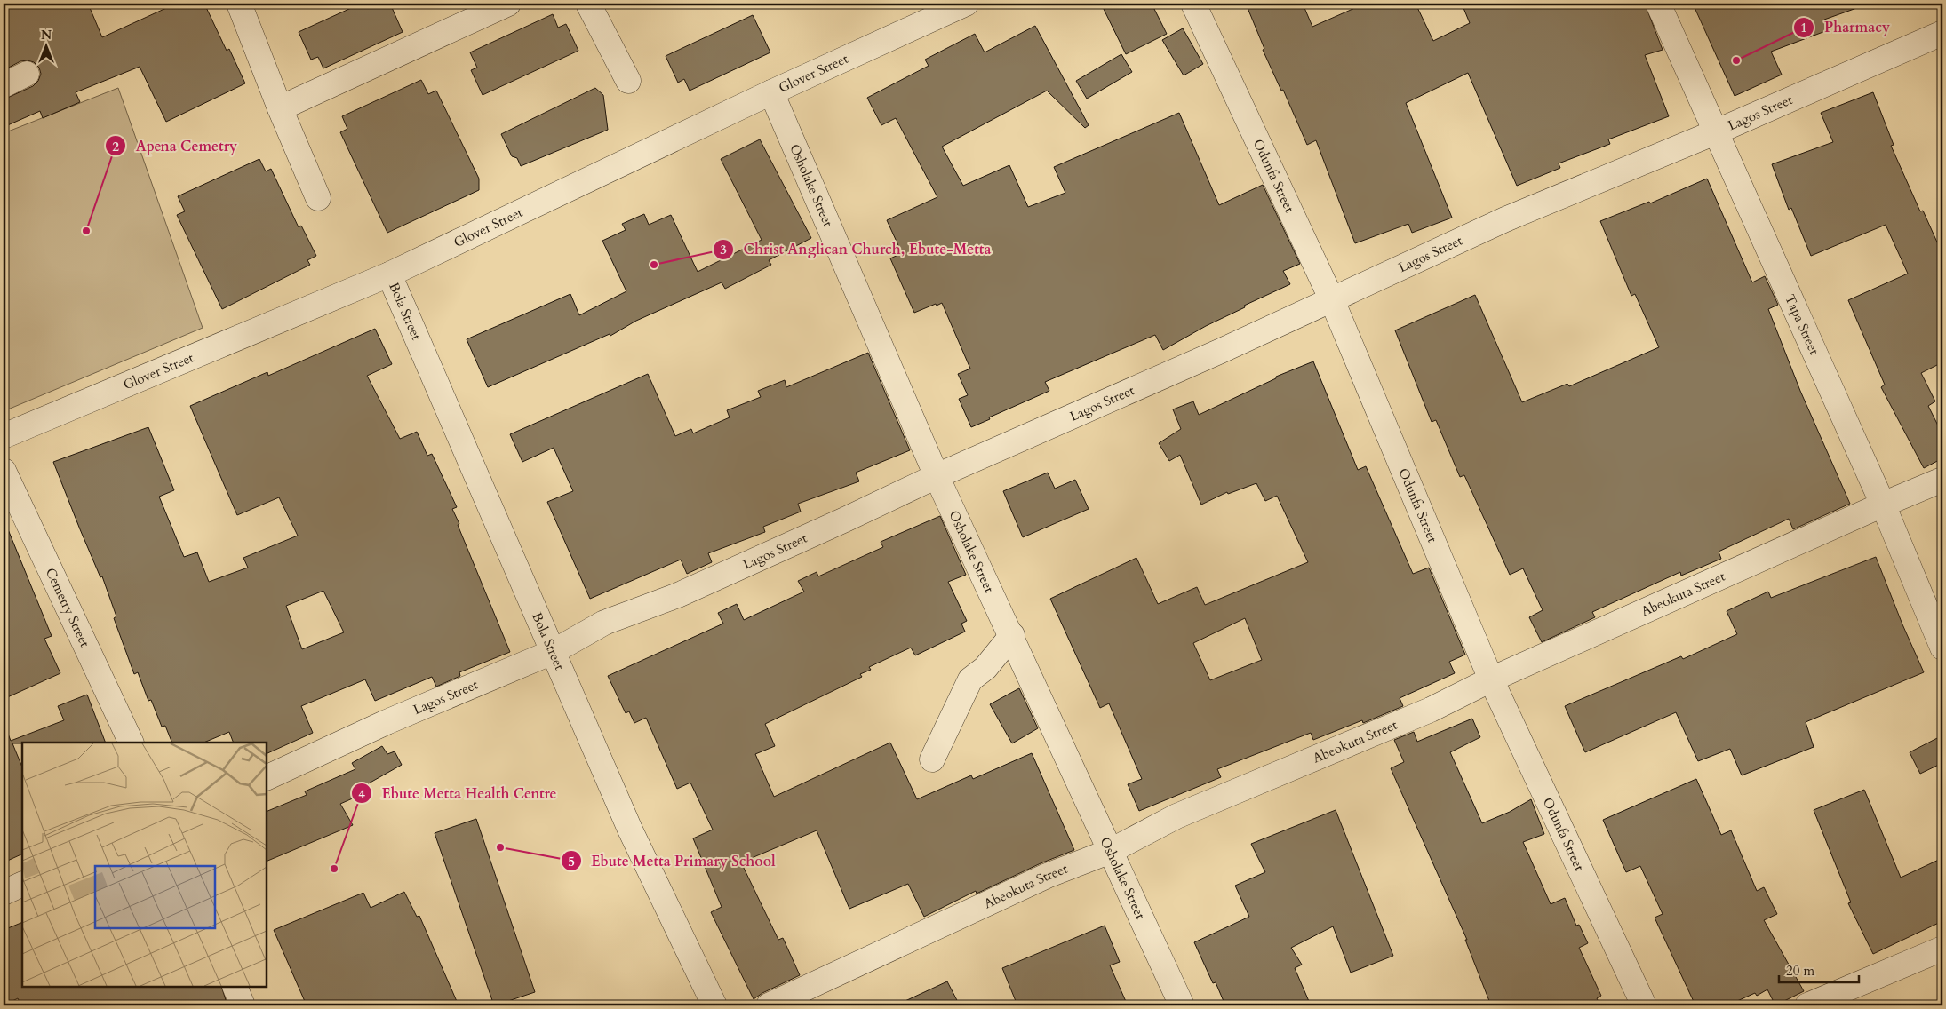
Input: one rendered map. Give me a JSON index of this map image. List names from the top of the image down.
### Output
{
  "streets": {
    "street": [
      "Glover Street",
      "Lagos Street",
      "Odunfa Street",
      "Osholake Street",
      "Bola Street",
      "Tapa Street",
      "Abeokuta Street",
      "Cemetry Street"
    ]
  },
  "crossings": [
    ["Glover Street", "Osholake Street"],
    ["Glover Street", "Bola Street"],
    ["Lagos Street", "Odunfa Street"],
    ["Lagos Street", "Osholake Street"],
    ["Lagos Street", "Bola Street"],
    ["Lagos Street", "Tapa Street"],
    ["Odunfa Street", "Abeokuta Street"],
    ["Osholake Street", "Abeokuta Street"],
    ["Tapa Street", "Abeokuta Street"]
  ],
  "places": [
    "Pharmacy",
    "Apena Cemetry",
    "Christ Anglican Church, Ebute-Metta",
    "Ebute Metta Primary School",
    "Ebute Metta Health Centre"
  ],
  "scale_bar": "20 m",
  "north": "top"
}
